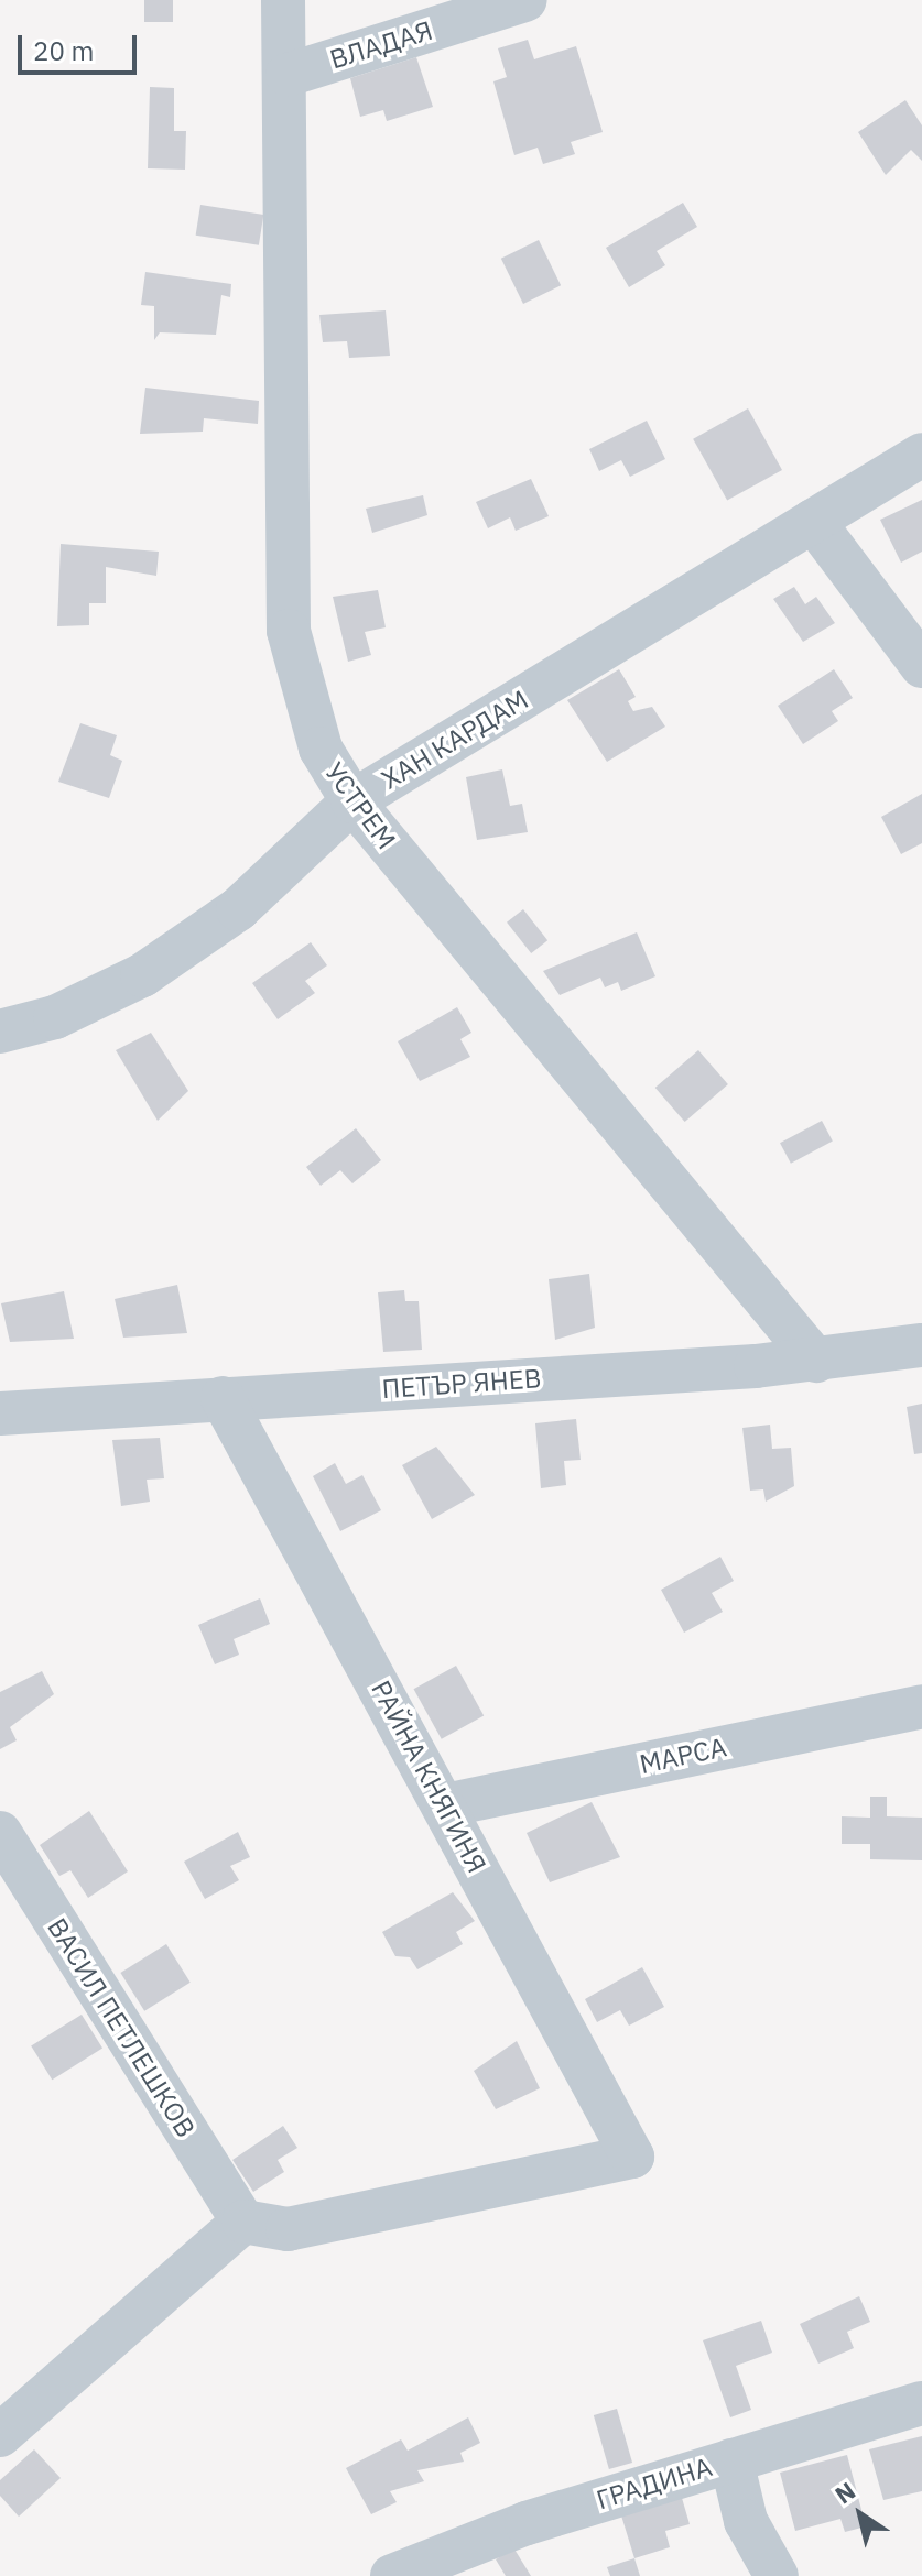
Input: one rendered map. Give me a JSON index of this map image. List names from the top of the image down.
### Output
{
  "streets": {
    "street": [
      "ВЛАДАЯ",
      "ХАН КАРДАМ",
      "УСТРЕМ",
      "ПЕТЪР ЯНЕВ",
      "МАРСА",
      "РАЙНА КНЯГИНЯ",
      "ВАСИЛ ПЕТЛЕШКОВ",
      "ГРАДИНА"
    ]
  },
  "crossings": [
    ["ВЛАДАЯ", "УСТРЕМ"],
    ["ХАН КАРДАМ", "УСТРЕМ"],
    ["УСТРЕМ", "ПЕТЪР ЯНЕВ"],
    ["ПЕТЪР ЯНЕВ", "РАЙНА КНЯГИНЯ"],
    ["МАРСА", "РАЙНА КНЯГИНЯ"],
    ["РАЙНА КНЯГИНЯ", "ВАСИЛ ПЕТЛЕШКОВ"]
  ],
  "scale_bar": "20 m",
  "north": "top left"
}
